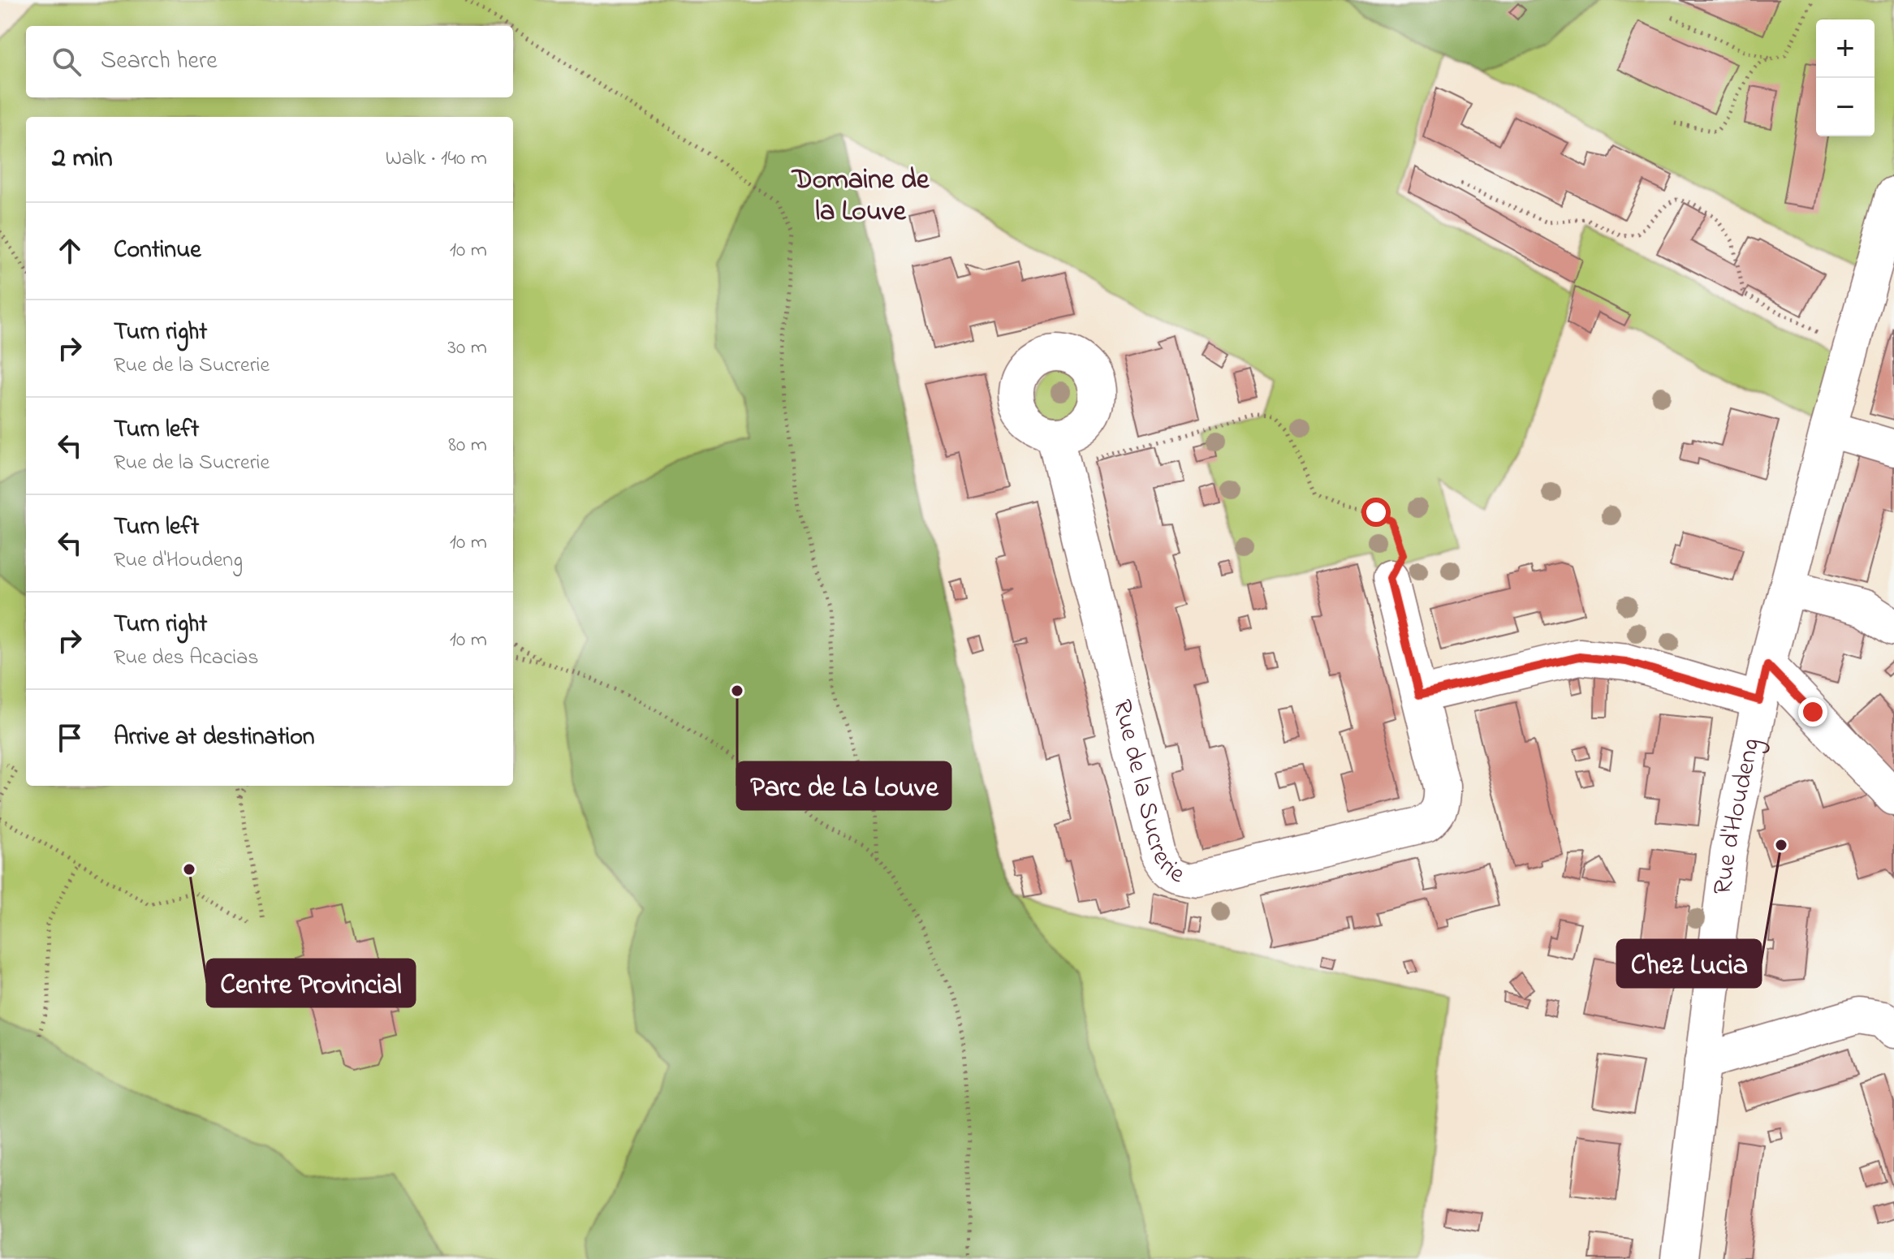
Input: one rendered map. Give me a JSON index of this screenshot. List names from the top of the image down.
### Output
{
  "streets": {
    "street": ["Rue de la Sucrerie", "Rue d'Houdeng"]
  },
  "districts": ["Domaine de la Louve"],
  "places": ["Parc de La Louve", "Chez Lucia", "Centre Provincial"],
  "page": {
    "map_buttons": ["+", "−"],
    "search": "Search here",
    "heading": ["2 min", "Walk · 140 m"],
    "list": [
      ["Continue", "10 m"],
      ["Turn right", "Rue de la Sucrerie", "30 m"],
      ["Turn left", "Rue de la Sucrerie", "80 m"],
      ["Turn left", "Rue d'Houdeng", "10 m"],
      ["Turn right", "Rue des Acacias", "10 m"],
      "Arrive at destination"
    ]
  }
}
